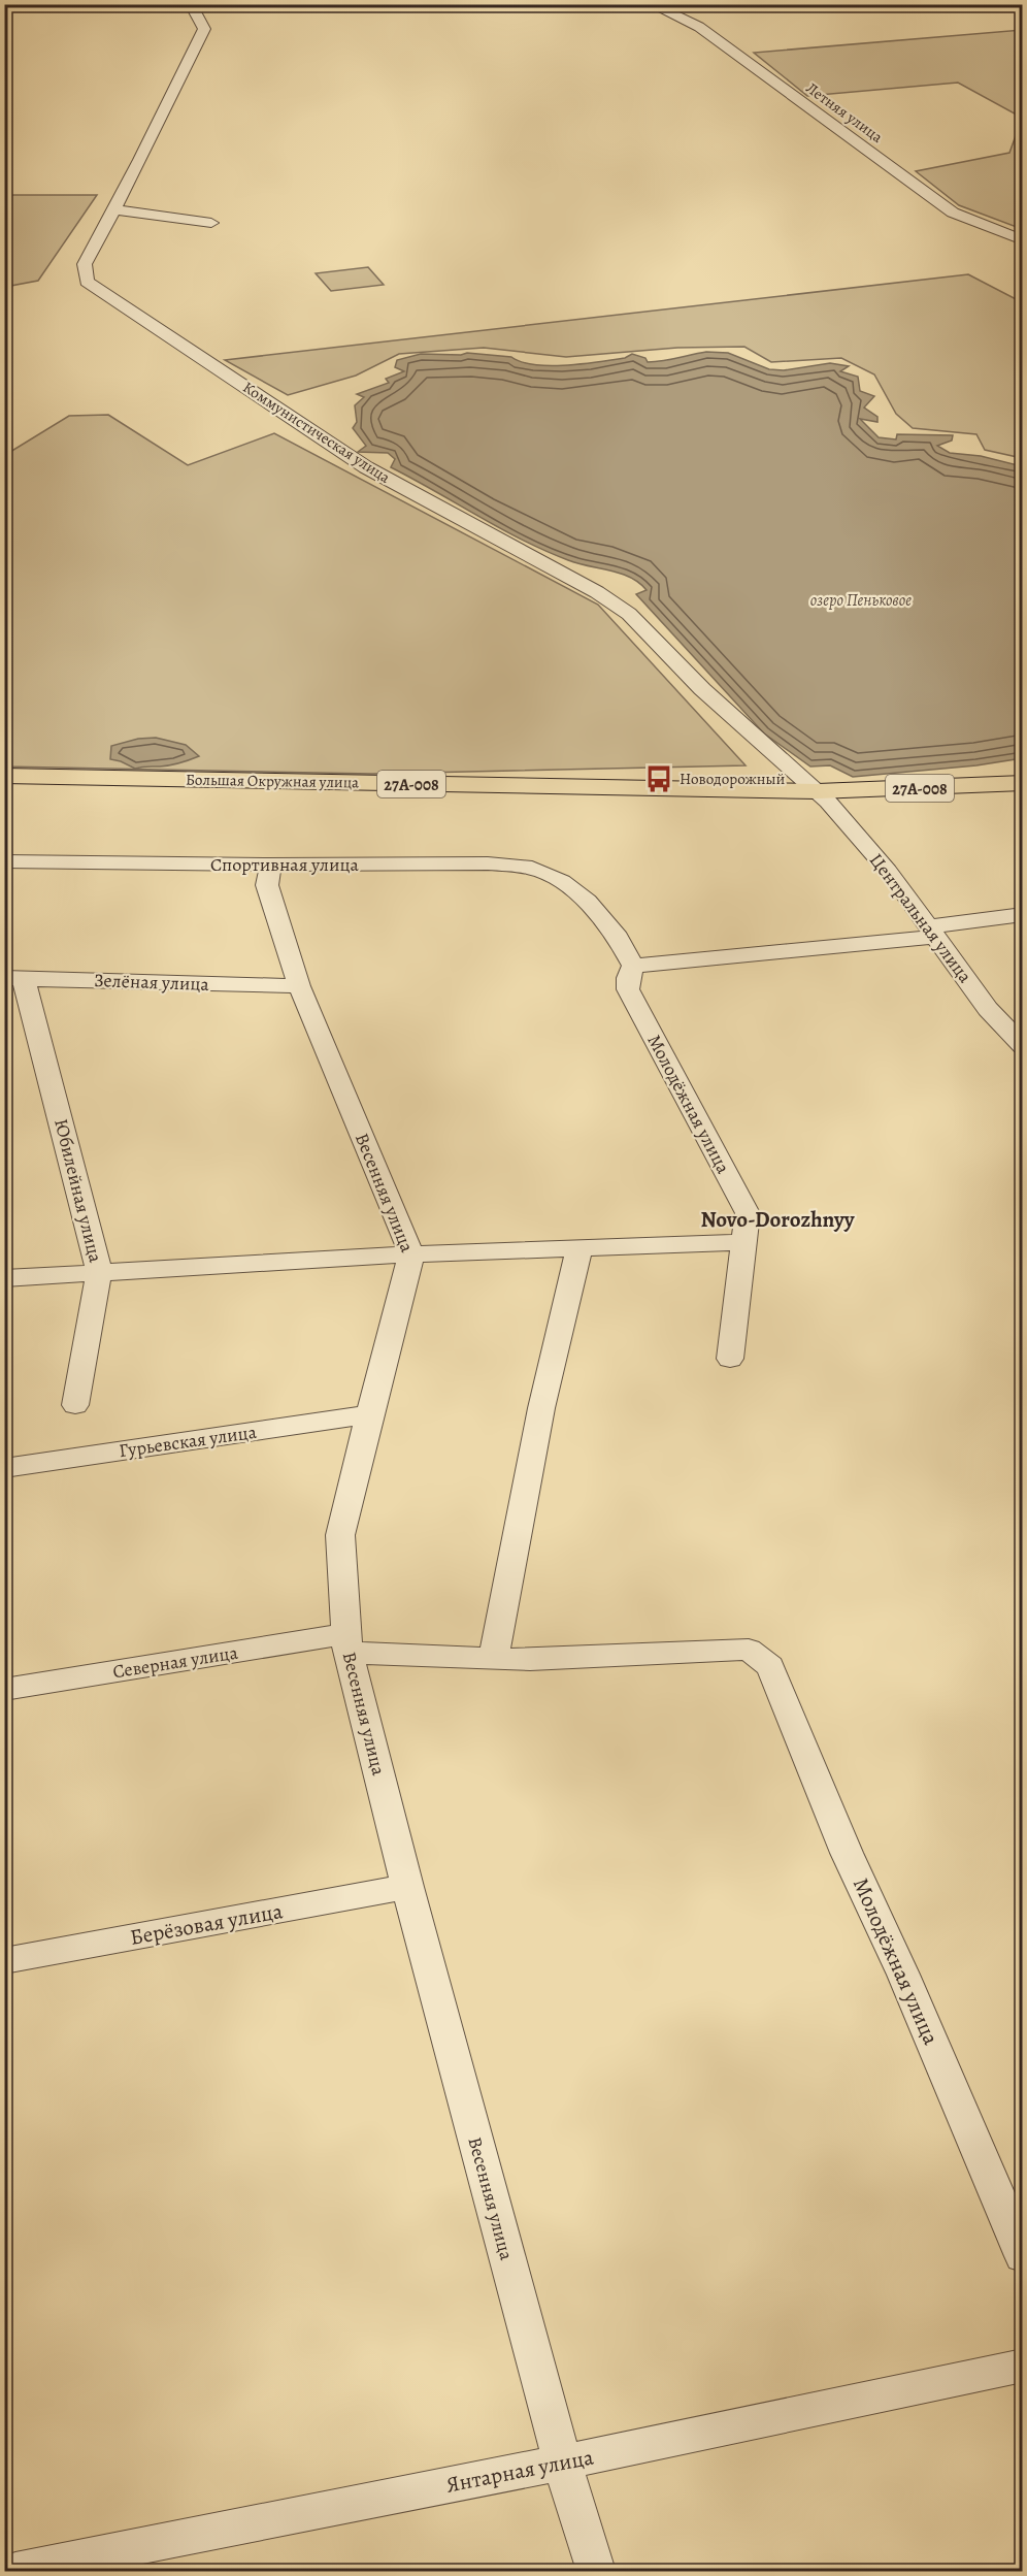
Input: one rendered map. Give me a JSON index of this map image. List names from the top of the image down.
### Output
{
  "streets": {
    "main road": ["Большая Окружная улица", "27А-008"],
    "street": [
      "Летняя улица",
      "Коммунистическая улица",
      "Спортивная улица",
      "Центральная улица",
      "Зелёная улица",
      "Молодёжная улица",
      "Юбилейная улица",
      "Весенняя улица",
      "Гурьевская улица",
      "Северная улица",
      "Берёзовая улица",
      "Янтарная улица"
    ]
  },
  "crossings": [
    ["Коммунистическая улица", "Большая Окружная улица"],
    ["Коммунистическая улица", "Центральная улица"],
    ["Большая Окружная улица", "Центральная улица"],
    ["Спортивная улица", "Молодёжная улица"],
    ["Спортивная улица", "Весенняя улица"],
    ["Зелёная улица", "Юбилейная улица"],
    ["Зелёная улица", "Весенняя улица"],
    ["Молодёжная улица", "Северная улица"],
    ["Весенняя улица", "Гурьевская улица"],
    ["Весенняя улица", "Северная улица"],
    ["Весенняя улица", "Берёзовая улица"],
    ["Весенняя улица", "Янтарная улица"]
  ],
  "districts": ["Novo-Dorozhnyy"],
  "water": ["озеро Пеньковое"],
  "places": {
    "bus stop": ["Новодорожный"]
  }
}
